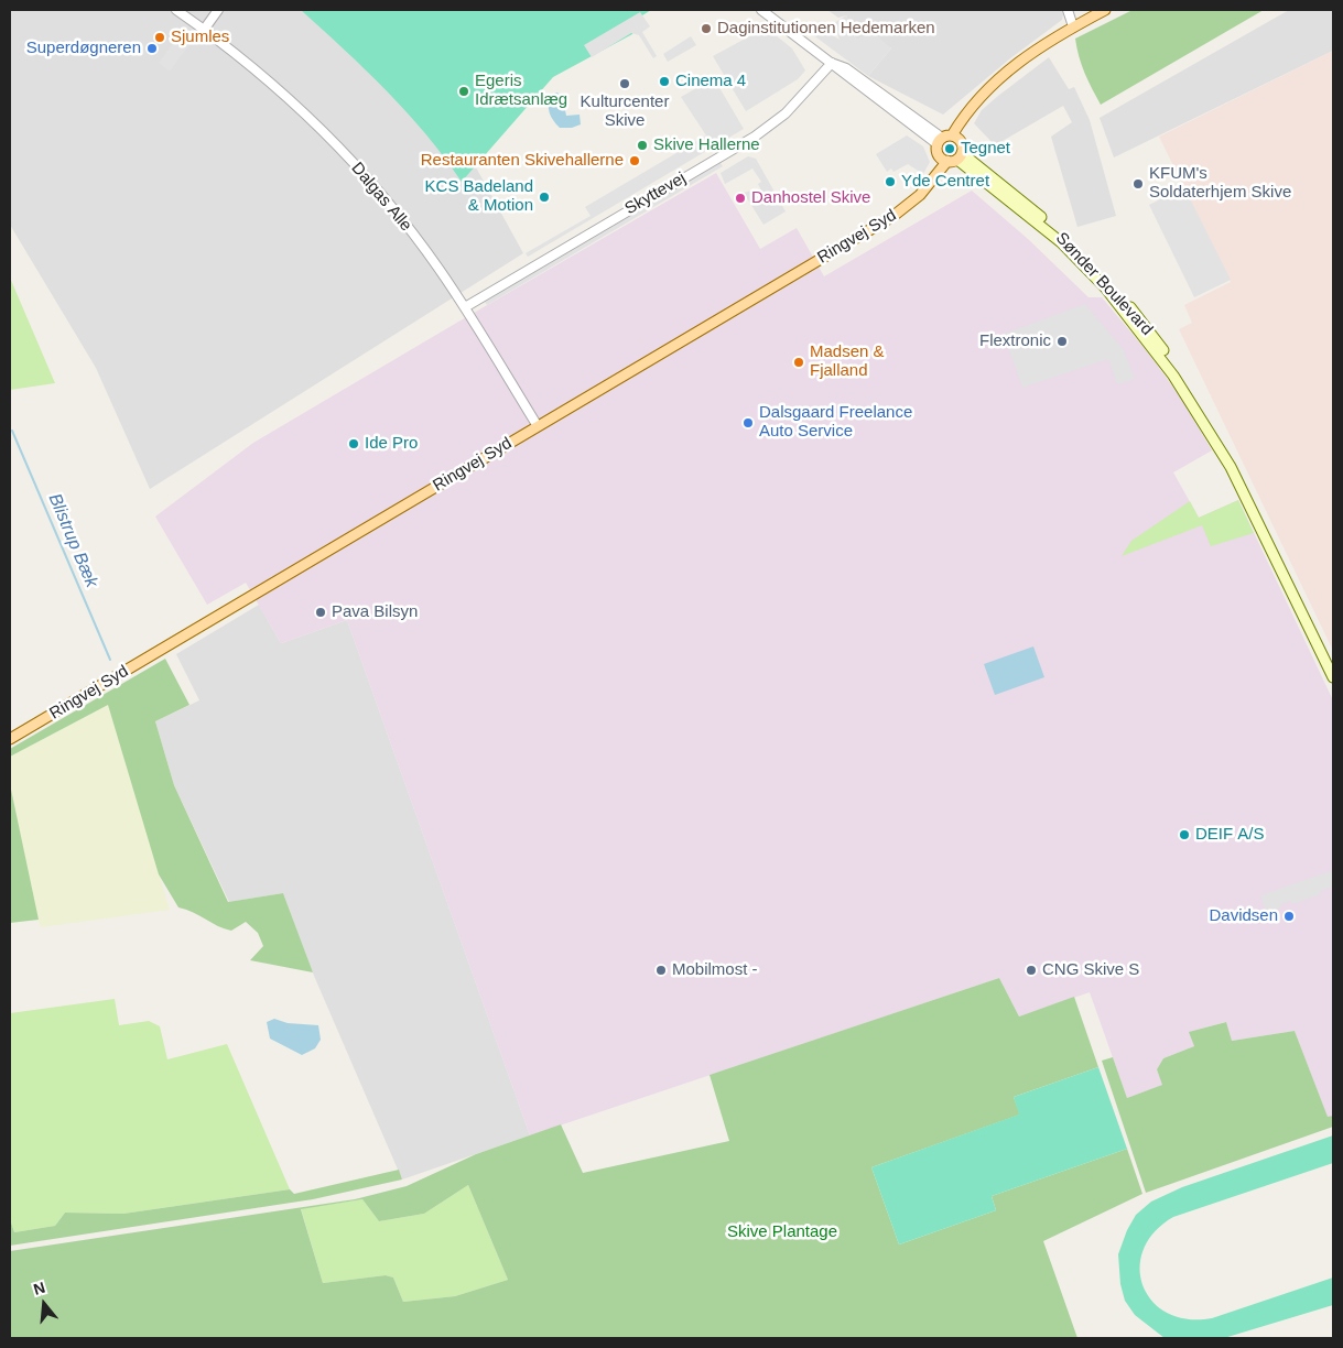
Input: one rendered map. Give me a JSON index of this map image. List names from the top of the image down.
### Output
{
  "streets": {
    "main road": ["Ringvej Syd", "Sønder Boulevard"],
    "street": ["Skyttevej", "Dalgas Alle"]
  },
  "crossings": [
    ["Skyttevej", "Dalgas Alle"],
    ["Dalgas Alle", "Ringvej Syd"],
    ["Ringvej Syd", "Sønder Boulevard"]
  ],
  "water": ["Blistrup Bæk"],
  "parks": ["Skive Plantage"],
  "places": [
    "Daginstitutionen Hedemarken",
    "Sjumles",
    "Superdøgneren",
    "Cinema 4",
    "Kulturcenter Skive",
    "Egeris Idrætsanlæg",
    "Skive Hallerne",
    "Tegnet",
    "Restauranten Skivehallerne",
    "Yde Centret",
    "KFUM's Soldaterhjem Skive",
    "KCS Badeland & Motion",
    "Danhostel Skive",
    "Flextronic",
    "Madsen & Fjalland",
    "Dalsgaard Freelance Auto Service",
    "Ide Pro",
    "Pava Bilsyn",
    "DEIF A/S",
    "Davidsen",
    "Mobilmost -",
    "CNG Skive S"
  ],
  "north": "top"
}
